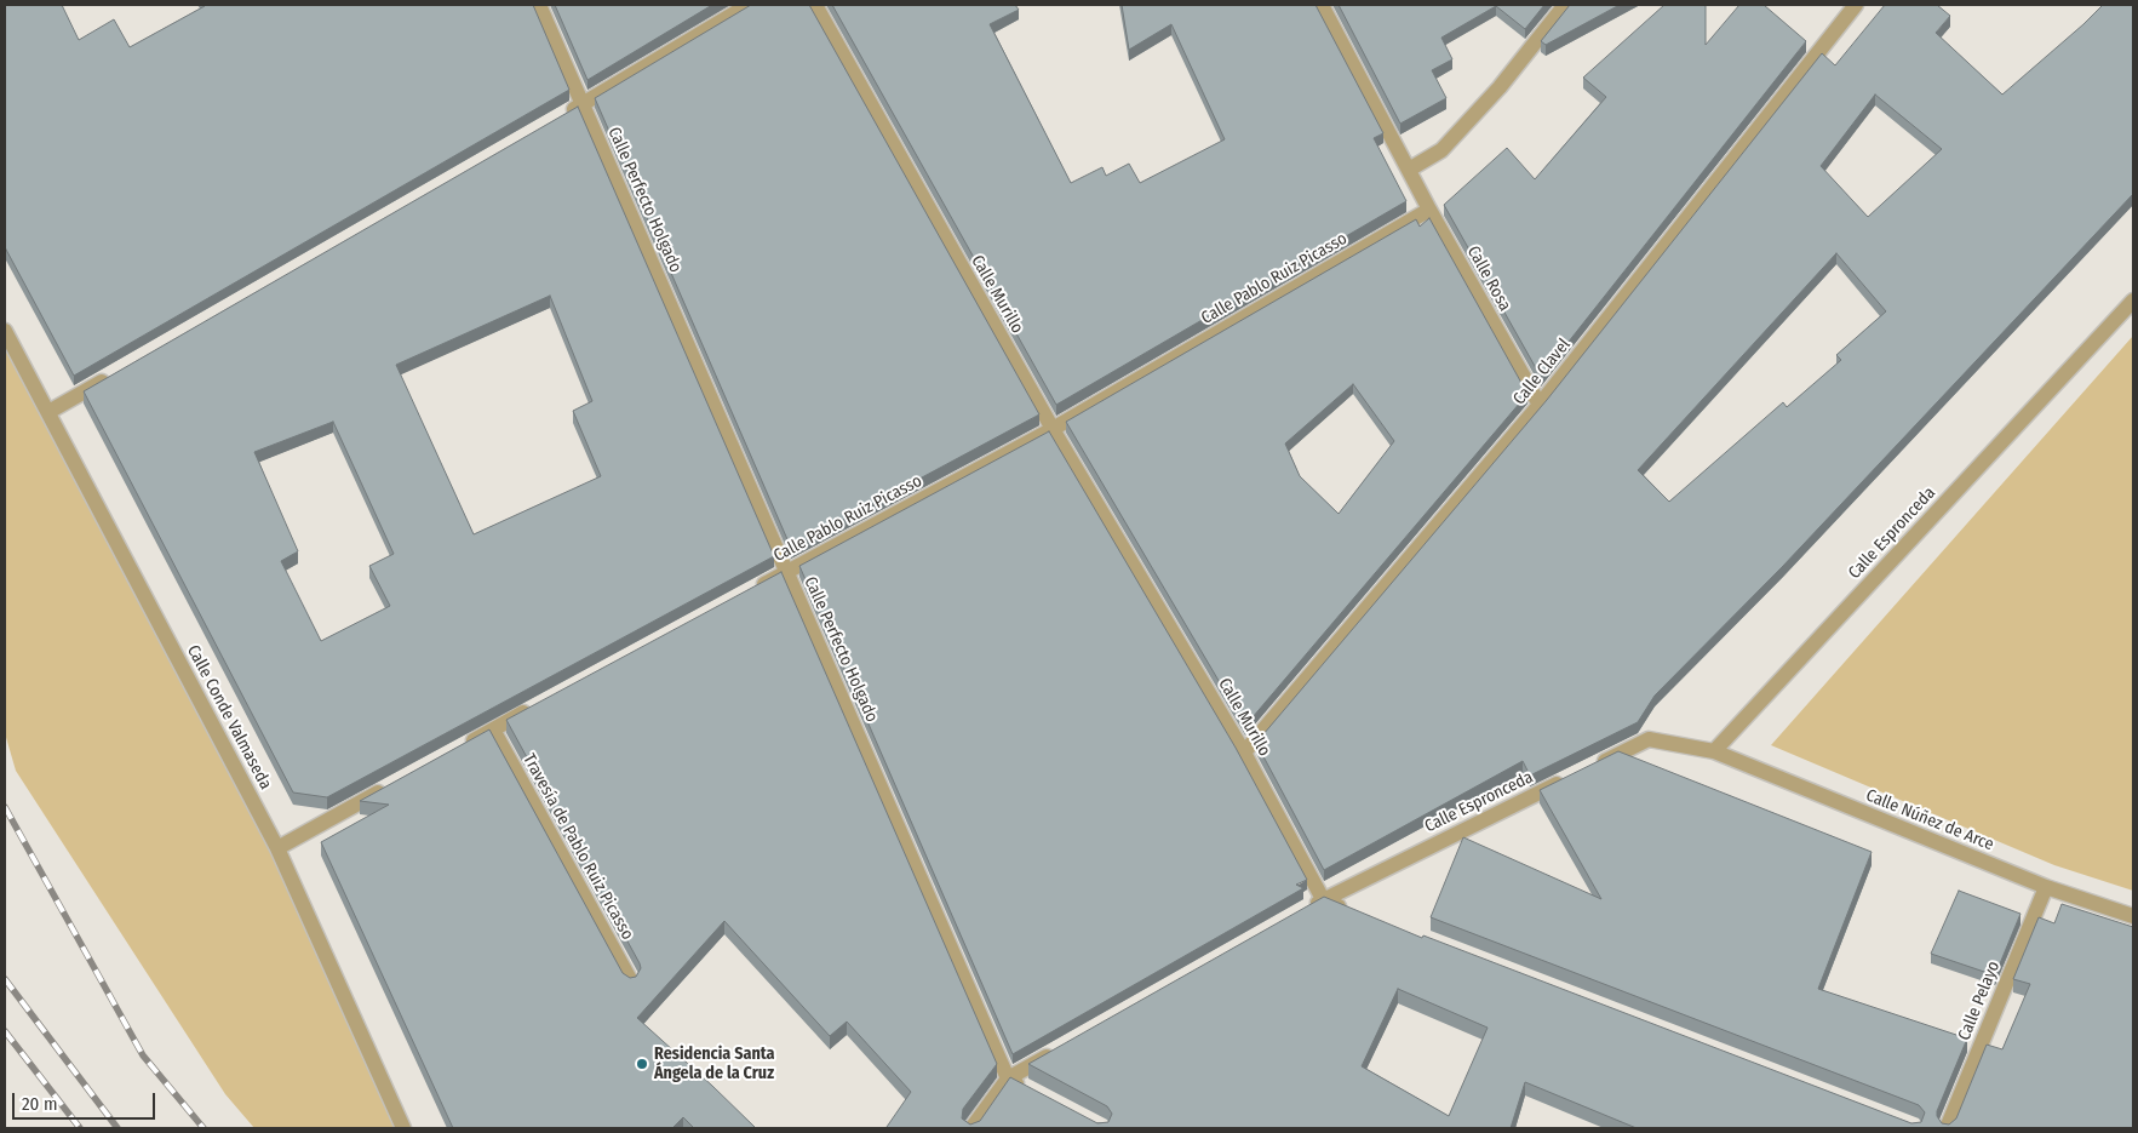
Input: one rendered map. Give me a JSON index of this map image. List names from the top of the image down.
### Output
{
  "streets": {
    "street": [
      "Calle Perfecto Holgado",
      "Calle Pablo Ruiz Picasso",
      "Calle Rosa",
      "Calle Murillo",
      "Calle Clavel",
      "Calle Espronceda",
      "Calle Conde Valmaseda",
      "Calle Núñez de Arce",
      "Travesía de Pablo Ruiz Picasso",
      "Calle Pelayo"
    ]
  },
  "crossings": [
    ["Calle Perfecto Holgado", "Calle Pablo Ruiz Picasso"],
    ["Calle Pablo Ruiz Picasso", "Calle Rosa"],
    ["Calle Pablo Ruiz Picasso", "Calle Murillo"],
    ["Calle Rosa", "Calle Clavel"],
    ["Calle Murillo", "Calle Clavel"],
    ["Calle Murillo", "Calle Espronceda"],
    ["Calle Espronceda", "Calle Núñez de Arce"],
    ["Calle Núñez de Arce", "Calle Pelayo"]
  ],
  "places": ["Residencia Santa Ángela de la Cruz"],
  "scale_bar": "20 m"
}
